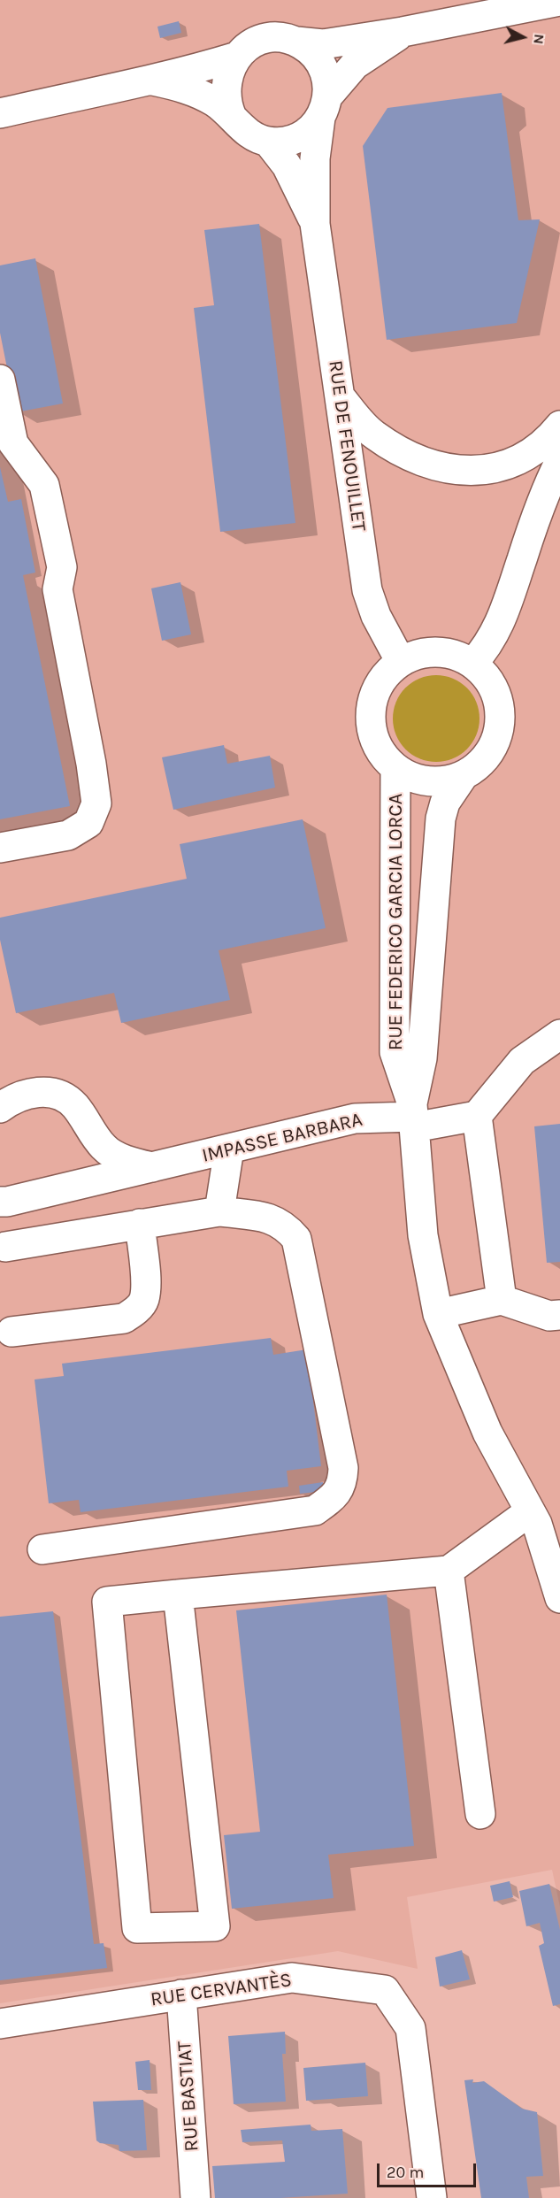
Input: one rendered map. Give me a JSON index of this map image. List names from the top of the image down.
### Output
{
  "streets": {
    "street": [
      "RUE DE FENOUILLET",
      "RUE FEDERICO GARCIA LORCA",
      "IMPASSE BARBARA",
      "RUE CERVANTÈS",
      "RUE BASTIAT"
    ]
  },
  "crossings": [
    ["RUE DE FENOUILLET", "RUE FEDERICO GARCIA LORCA"],
    ["RUE FEDERICO GARCIA LORCA", "IMPASSE BARBARA"],
    ["RUE CERVANTÈS", "RUE BASTIAT"]
  ],
  "scale_bar": "20 m",
  "north": "right"
}
